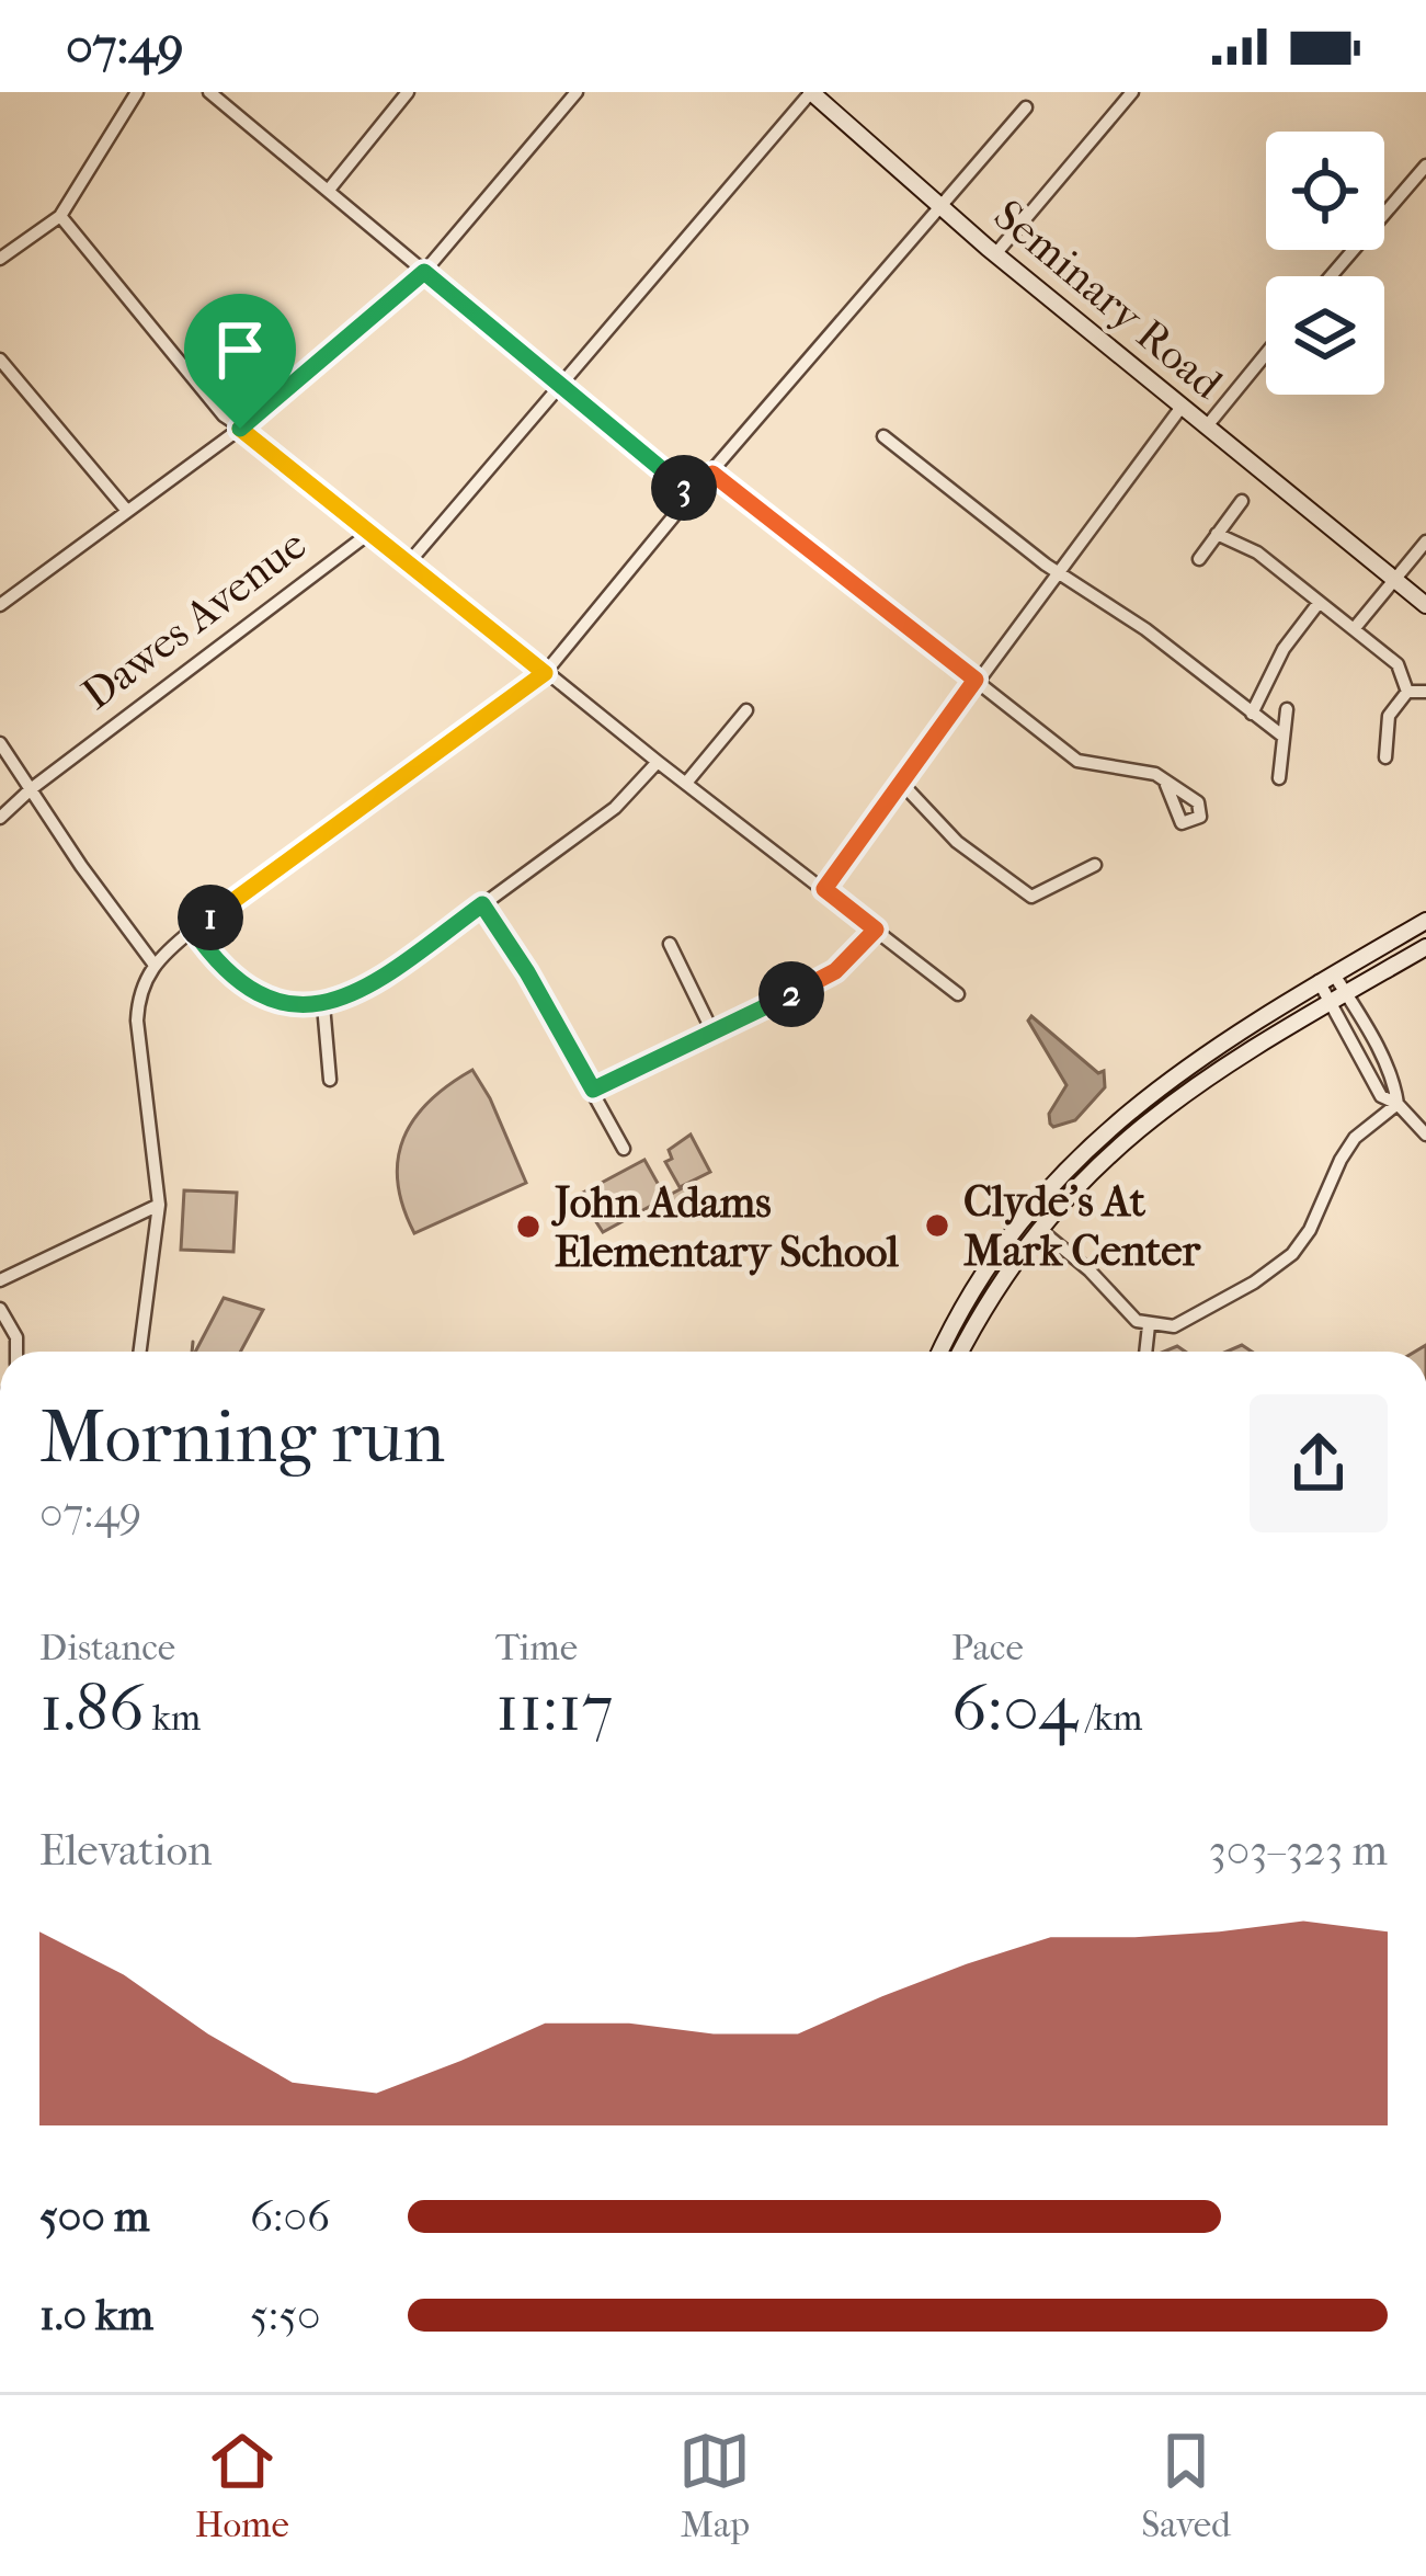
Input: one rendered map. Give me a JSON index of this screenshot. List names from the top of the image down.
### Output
{
  "streets": {
    "main road": ["Seminary Road"],
    "street": ["Dawes Avenue"]
  },
  "places": ["Clyde's At Mark Center", "John Adams Elementary School"],
  "page": {
    "status": "07:49",
    "pins": ["3", "1", "2"],
    "heading": ["Morning run", "07:49"],
    "stats": [
      ["Distance", "1.86 km"],
      ["Time", "11:17"],
      ["Pace", "6:04 /km"]
    ],
    "chart": ["Elevation", "303–323 m"],
    "list": [
      {
        "name": "500 m",
        "note": "6:06"
      },
      {
        "name": "1.0 km",
        "note": "5:50"
      }
    ],
    "tabs": ["Home", "Map", "Saved"]
  }
}
